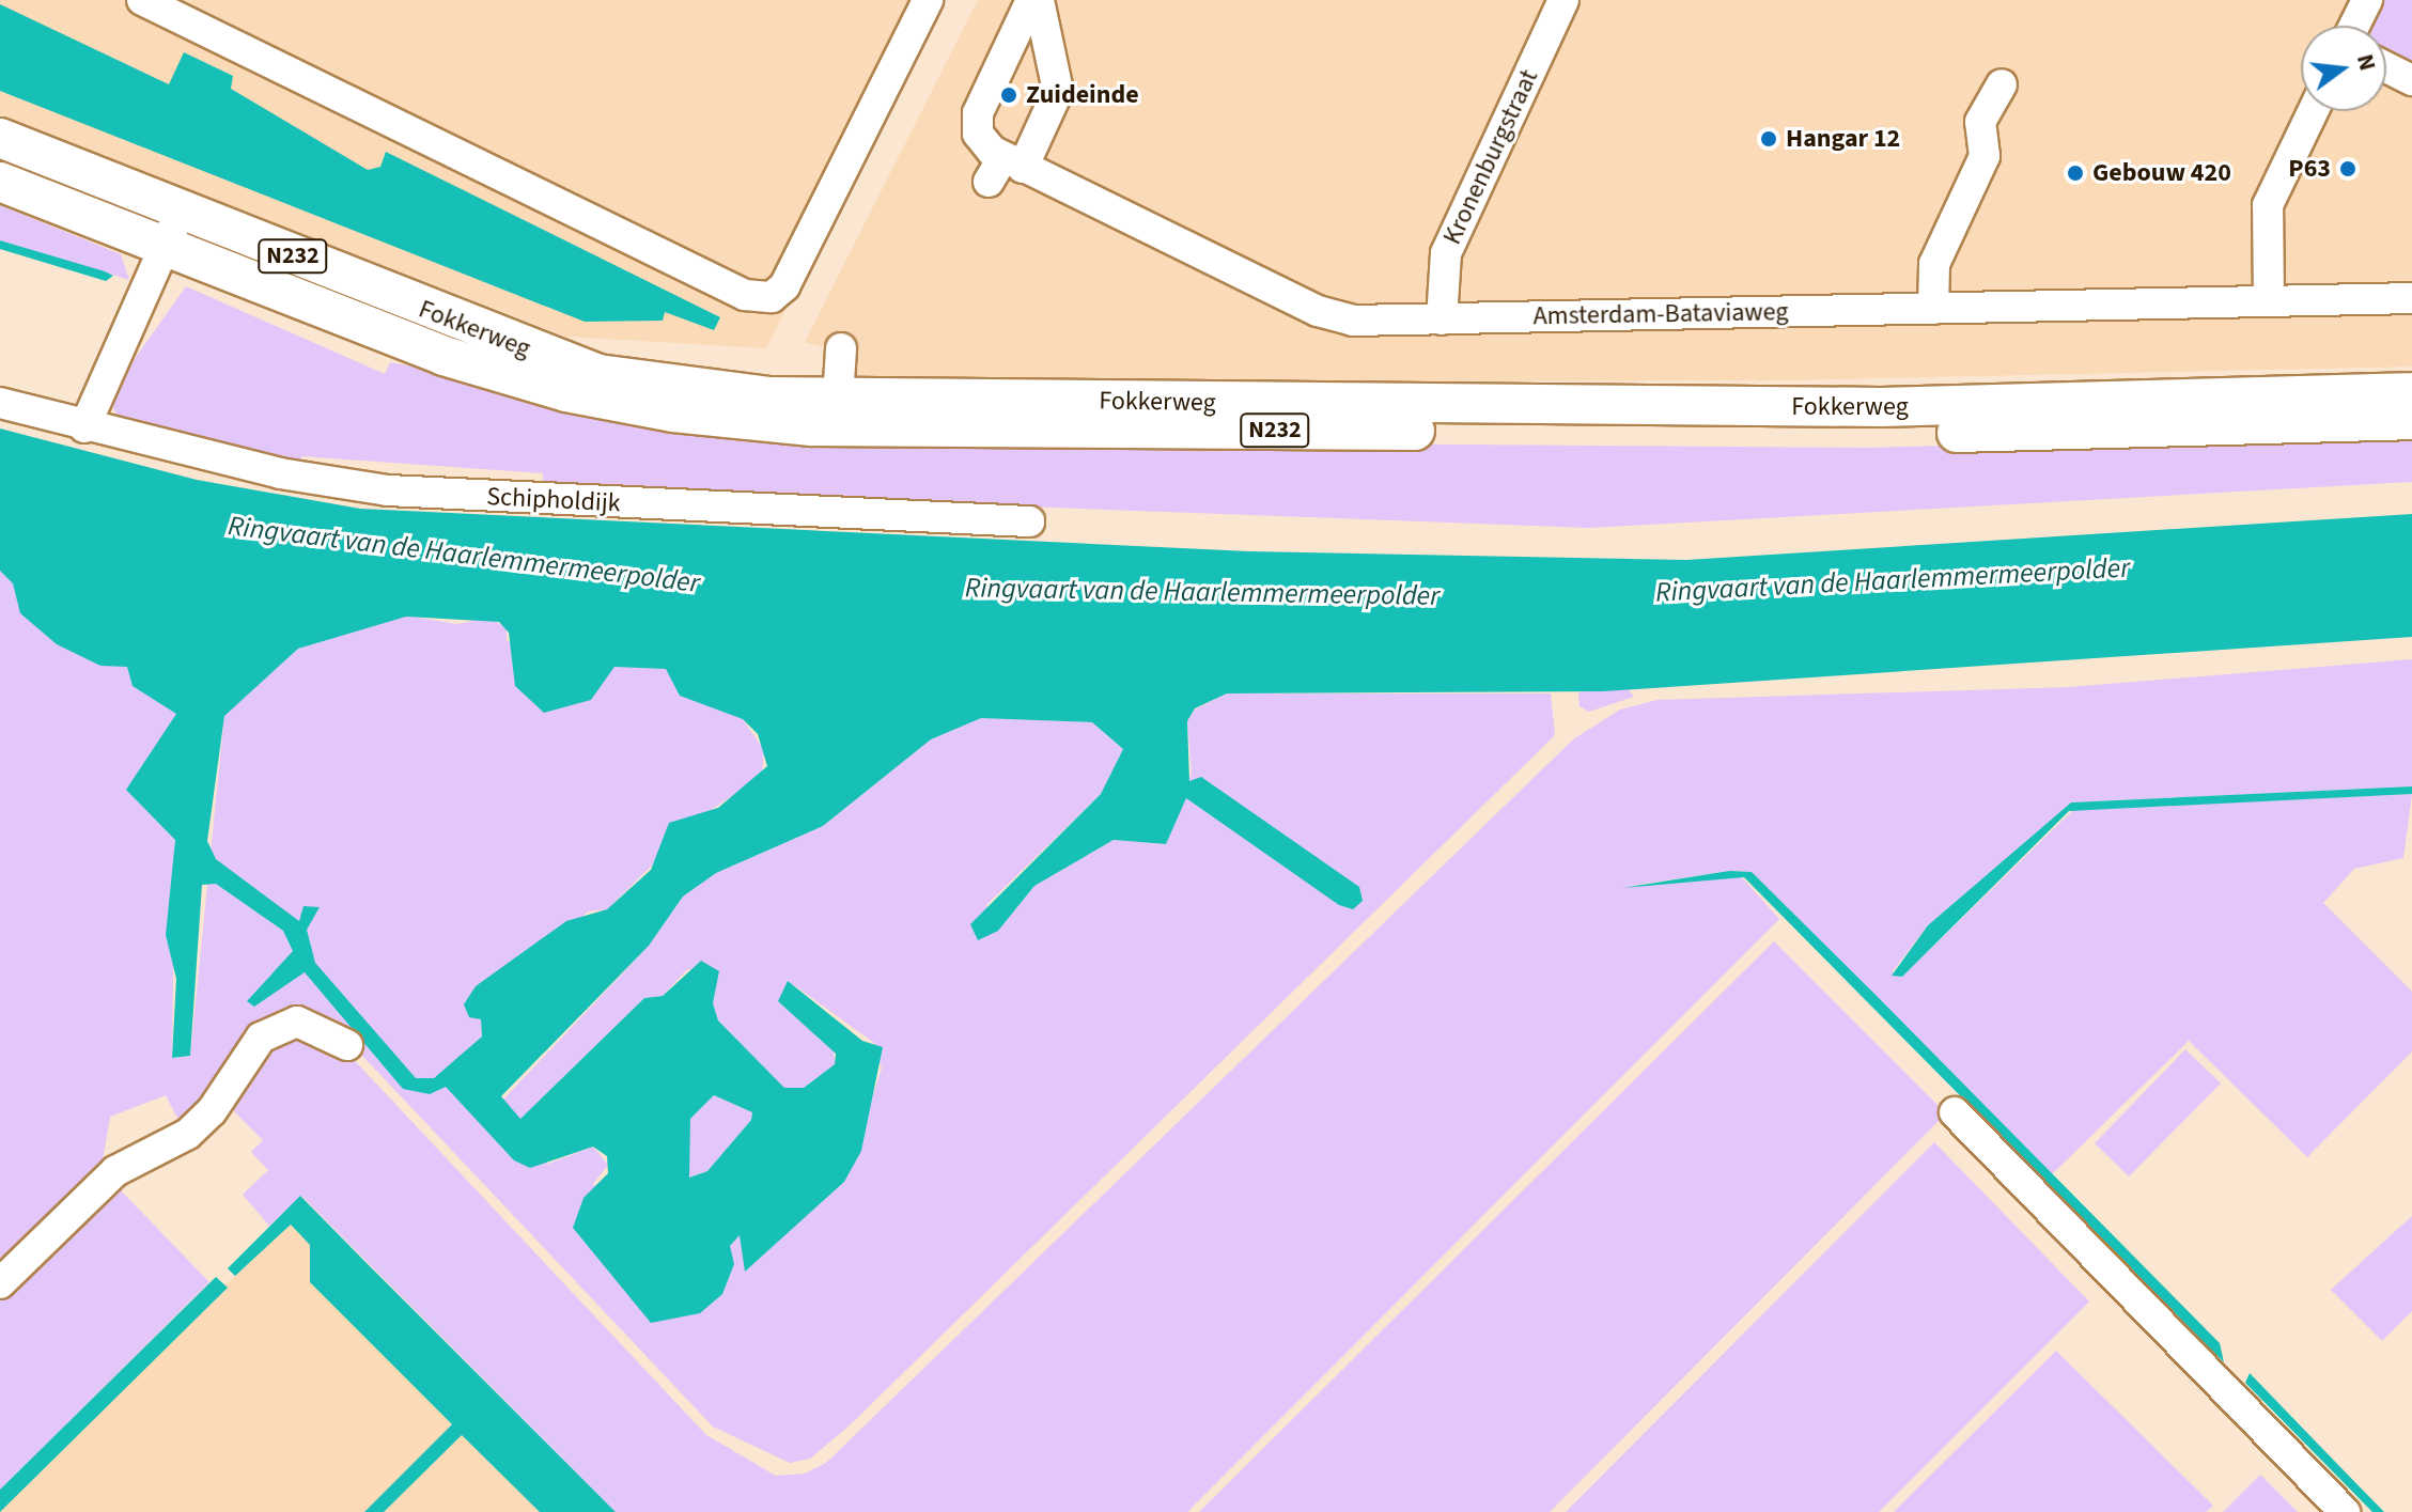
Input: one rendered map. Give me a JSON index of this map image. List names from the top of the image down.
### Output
{
  "streets": {
    "main road": ["N232", "Fokkerweg"],
    "street": ["Kronenburgstraat", "Amsterdam-Bataviaweg", "Schipholdijk"]
  },
  "crossings": [
    ["Kronenburgstraat", "Amsterdam-Bataviaweg"]
  ],
  "water": ["Ringvaart van de Haarlemmermeerpolder"],
  "places": [
    "Zuideinde",
    "Hangar 12",
    "P63",
    "Gebouw 420"
  ],
  "north": "right"
}
